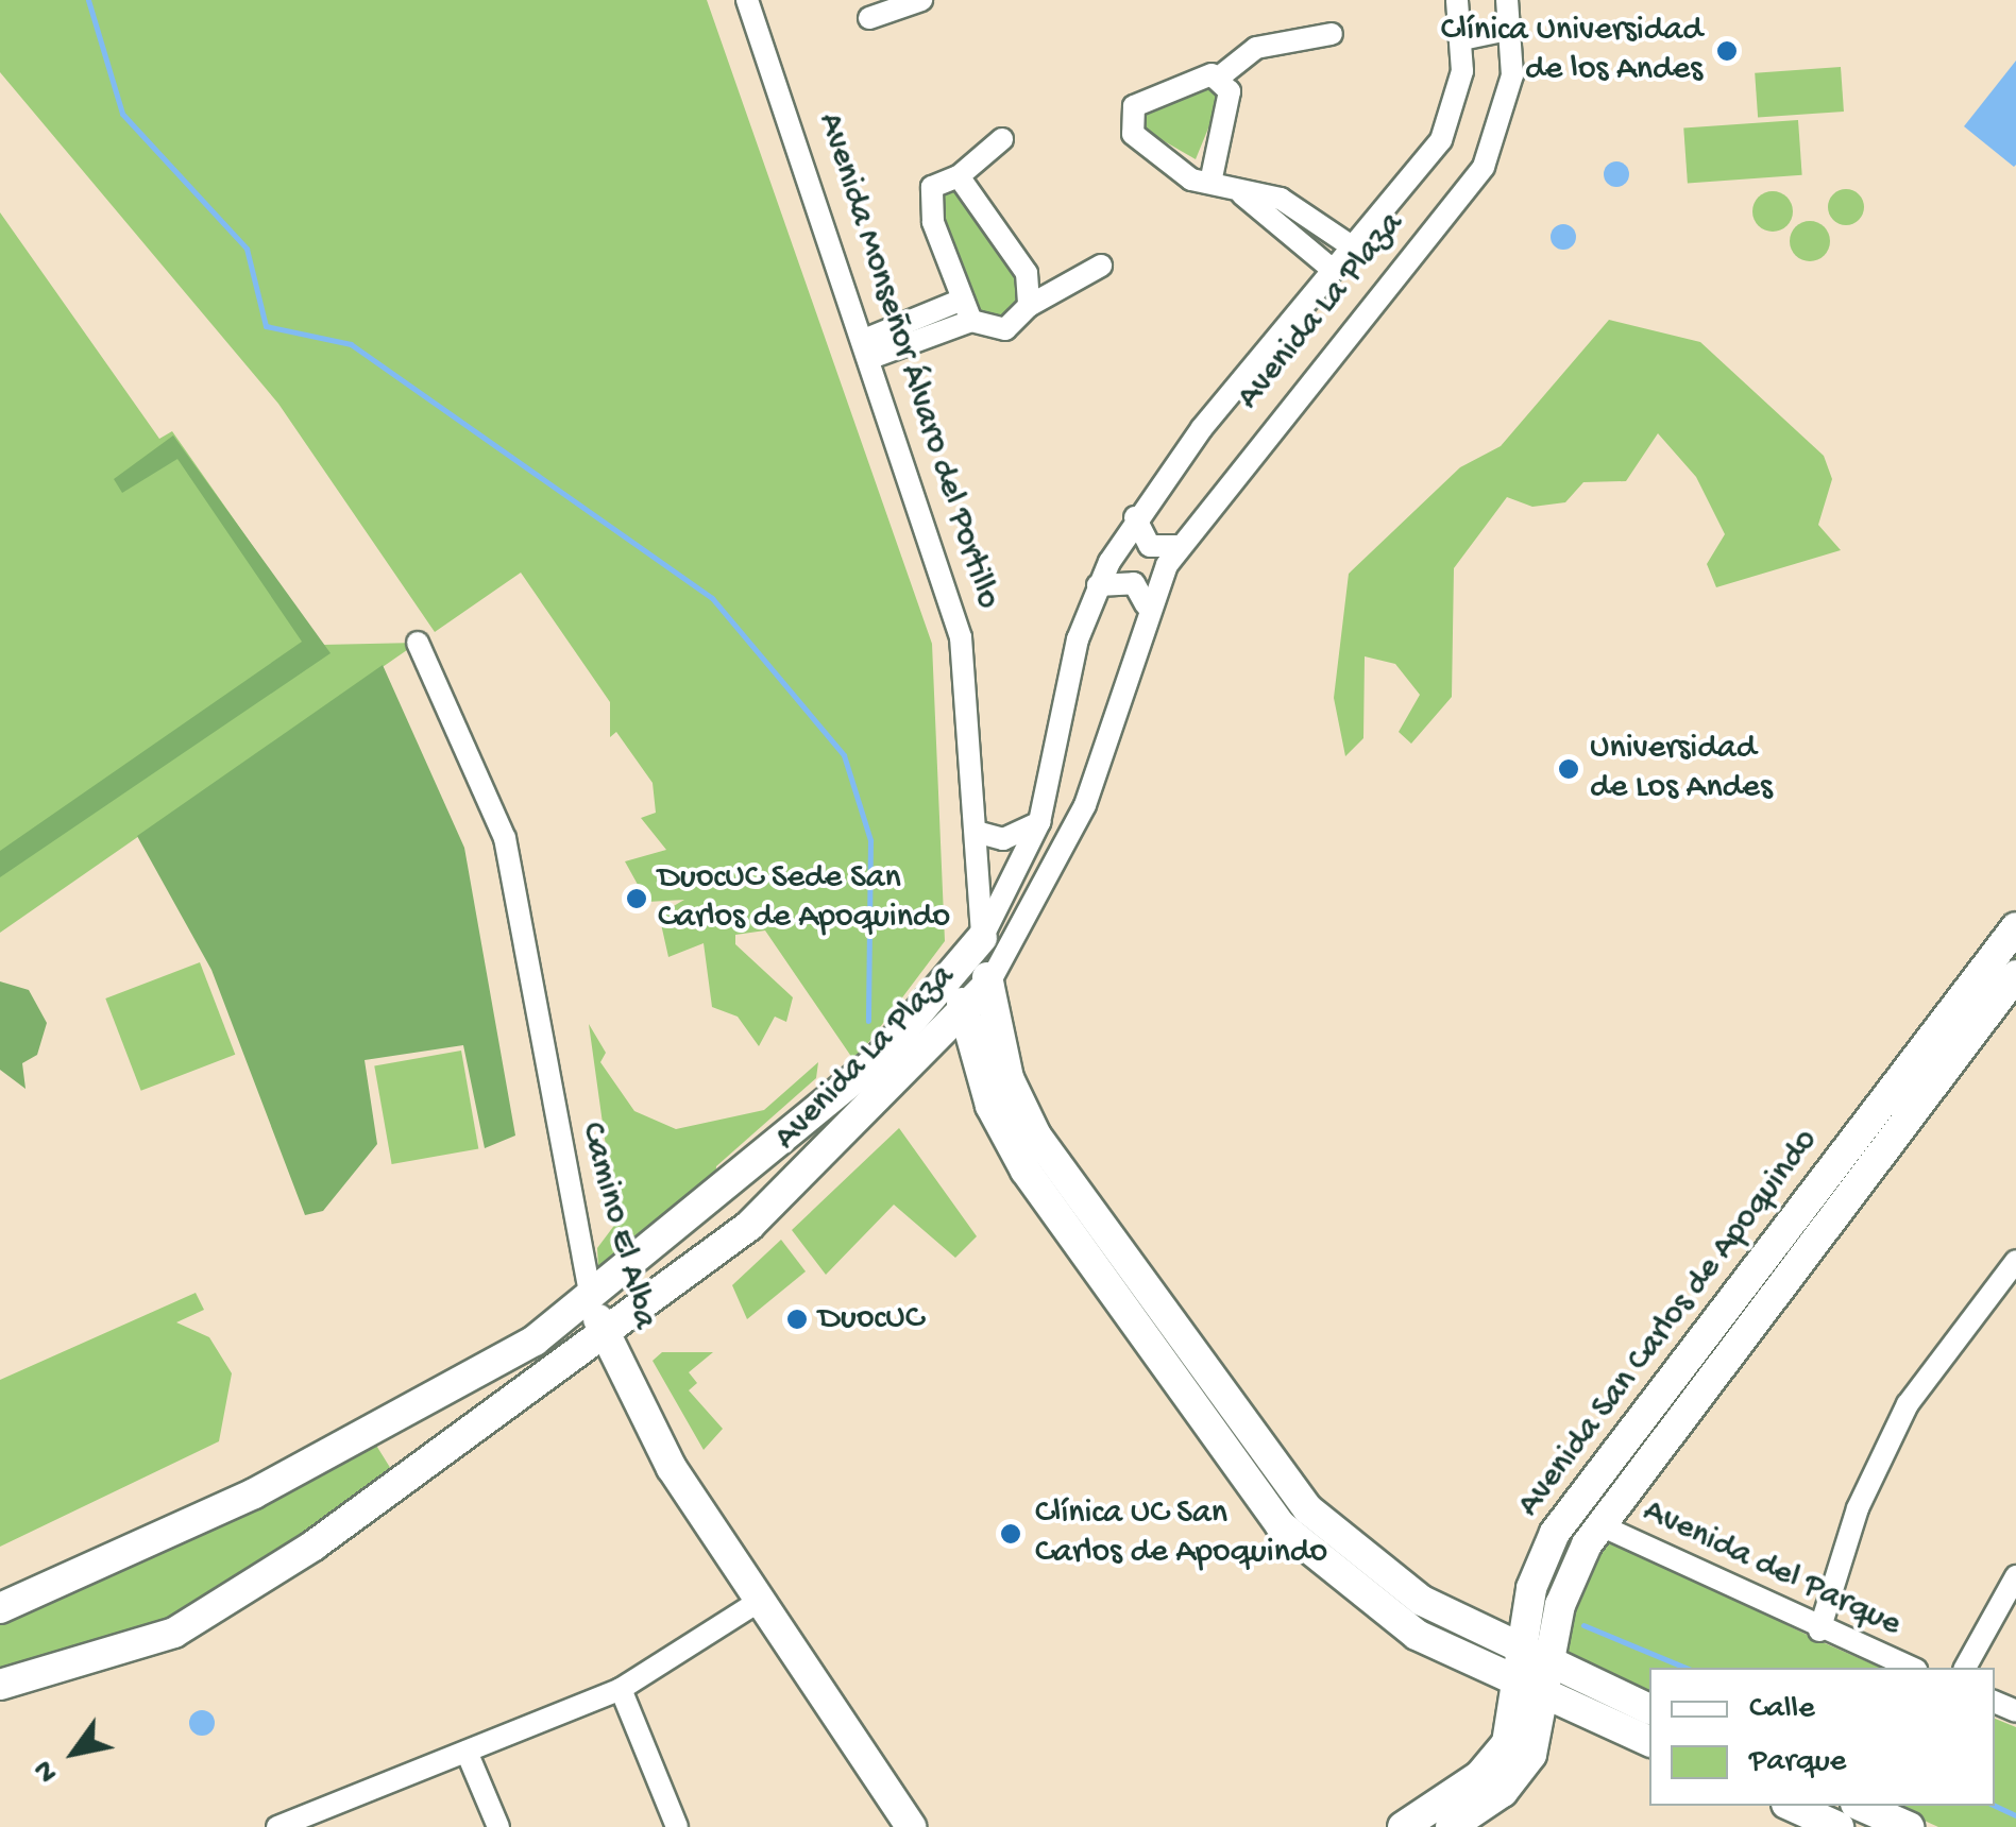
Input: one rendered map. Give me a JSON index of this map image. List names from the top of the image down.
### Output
{
  "streets": {
    "main road": [
      "Avenida La Plaza",
      "Avenida Monseñor Álvaro del Portillo",
      "Camino El Alba",
      "Avenida San Carlos de Apoquindo"
    ],
    "street": ["Avenida del Parque"]
  },
  "crossings": [
    ["Avenida La Plaza", "Avenida Monseñor Álvaro del Portillo"],
    ["Avenida La Plaza", "Camino El Alba"],
    ["Avenida Monseñor Álvaro del Portillo", "Avenida San Carlos de Apoquindo"],
    ["Avenida San Carlos de Apoquindo", "Avenida del Parque"]
  ],
  "places": [
    "Clínica Universidad de los Andes",
    "Universidad de Los Andes",
    "DuocUC Sede San Carlos de Apoquindo",
    "DuocUC",
    "Clínica UC San Carlos de Apoquindo"
  ],
  "legend": ["Calle", "Parque"],
  "north": "bottom left"
}
